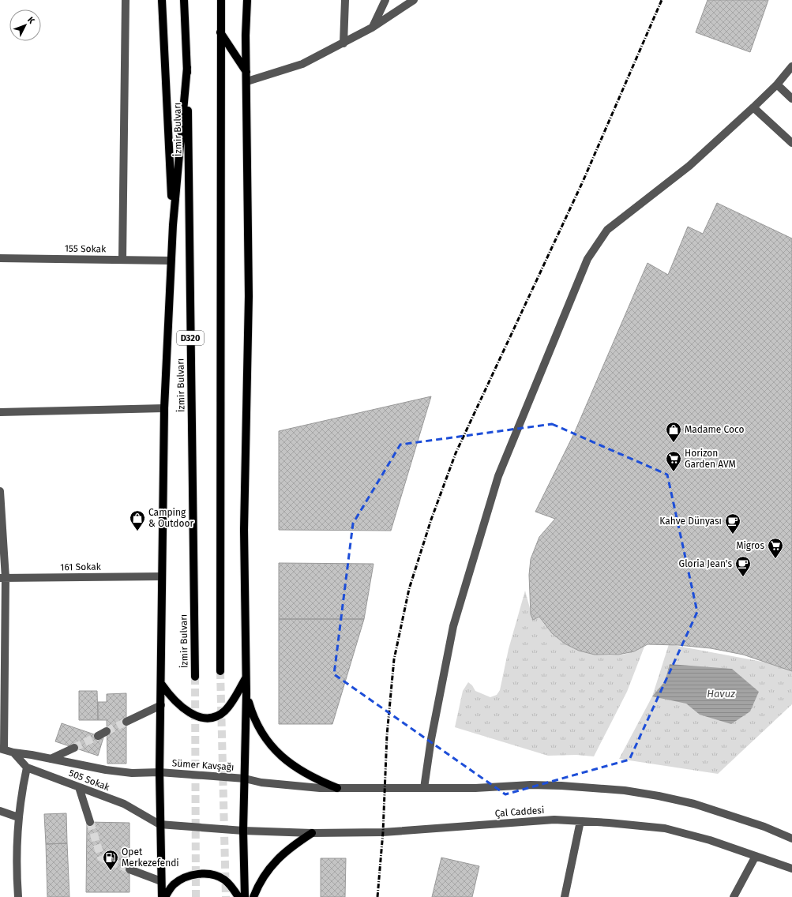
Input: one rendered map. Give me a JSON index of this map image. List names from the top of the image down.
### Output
{
  "streets": {
    "main road": ["İzmir Bulvarı", "D320"],
    "street": [
      "155 Sokak",
      "161 Sokak",
      "Sümer Kavşağı",
      "505 Sokak",
      "Çal Caddesi"
    ]
  },
  "crossings": [
    ["Sümer Kavşağı", "505 Sokak"]
  ],
  "water": ["Havuz"],
  "places": {
    "shop": ["Madame Coco", "Camping & Outdoor"],
    "supermarket": ["Horizon Garden AVM", "Migros"],
    "cafe": ["Kahve Dünyası", "Gloria Jean's"],
    "fuel station": ["Opet Merkezefendi"]
  },
  "north": "top right"
}
